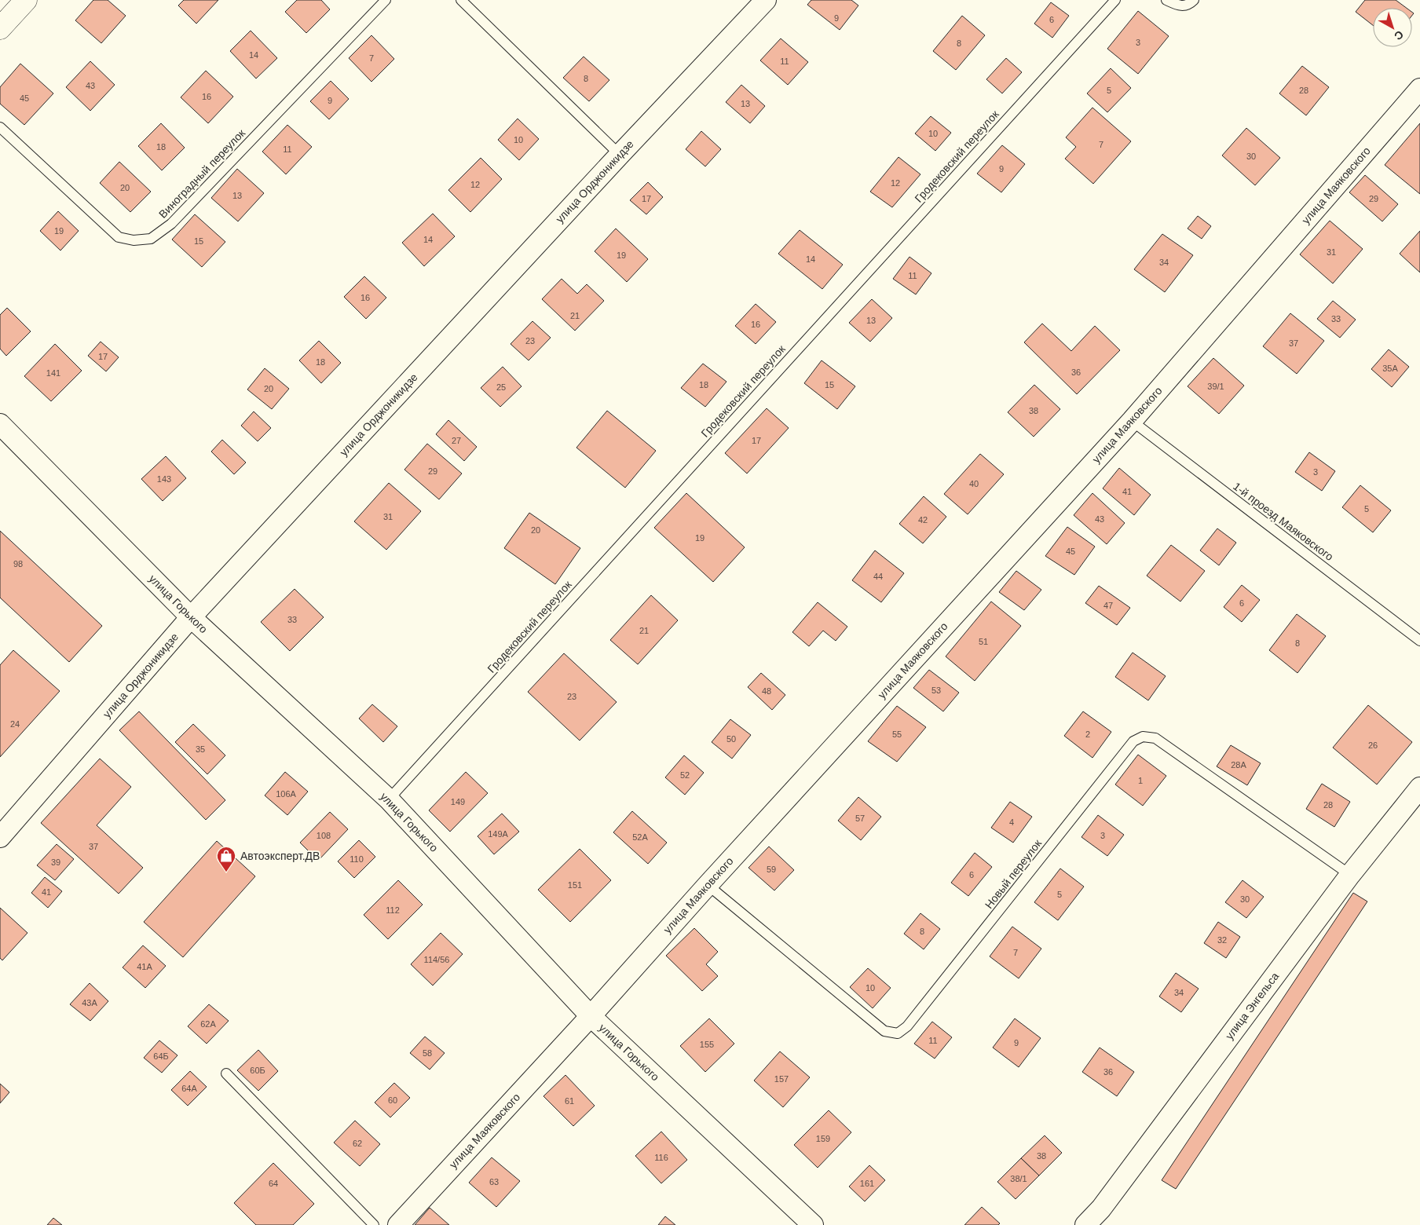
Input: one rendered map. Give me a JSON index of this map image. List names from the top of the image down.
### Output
{
  "streets": {
    "street": [
      "улица Орджоникидзе",
      "улица Маяковского",
      "улица Горького",
      "улица Энгельса"
    ],
    "lane": [
      "Гродековский переулок",
      "Виноградный переулок",
      "1-й проезд Маяковского",
      "Новый переулок"
    ]
  },
  "crossings": [
    ["Гродековский переулок", "улица Горького"],
    ["улица Орджоникидзе", "улица Горького"],
    ["улица Маяковского", "1-й проезд Маяковского"],
    ["улица Маяковского", "улица Горького"],
    ["улица Маяковского", "Новый переулок"],
    ["Новый переулок", "улица Энгельса"]
  ],
  "places": {
    "shop": ["Автоэксперт.ДВ"]
  },
  "house_numbers": [
    "9",
    "6",
    "3",
    "8",
    "14",
    "7",
    "11",
    "8",
    "43",
    "5",
    "28",
    "16",
    "45",
    "9",
    "13",
    "10",
    "10",
    "7",
    "18",
    "11",
    "30",
    "9",
    "12",
    "12",
    "20",
    "13",
    "17",
    "29",
    "19",
    "14",
    "15",
    "31",
    "19",
    "14",
    "34",
    "11",
    "16",
    "21",
    "33",
    "13",
    "16",
    "23",
    "37",
    "17",
    "18",
    "35А",
    "36",
    "141",
    "18",
    "15",
    "39/1",
    "25",
    "20",
    "38",
    "27",
    "17",
    "29",
    "3",
    "143",
    "40",
    "41",
    "5",
    "31",
    "43",
    "42",
    "20",
    "19",
    "45",
    "98",
    "44",
    "6",
    "47",
    "33",
    "21",
    "51",
    "8",
    "53",
    "48",
    "23",
    "24",
    "55",
    "2",
    "50",
    "26",
    "35",
    "28А",
    "52",
    "1",
    "106А",
    "149",
    "28",
    "57",
    "4",
    "149А",
    "108",
    "3",
    "52А",
    "37",
    "110",
    "39",
    "59",
    "6",
    "151",
    "41",
    "5",
    "30",
    "112",
    "8",
    "32",
    "7",
    "114/56",
    "41А",
    "10",
    "34",
    "43А",
    "62А",
    "11",
    "9",
    "155",
    "58",
    "64Б",
    "60Б",
    "36",
    "157",
    "64А",
    "60",
    "61",
    "159",
    "62",
    "38",
    "116",
    "38/1",
    "63",
    "64",
    "161"
  ],
  "north": "bottom right"
}
